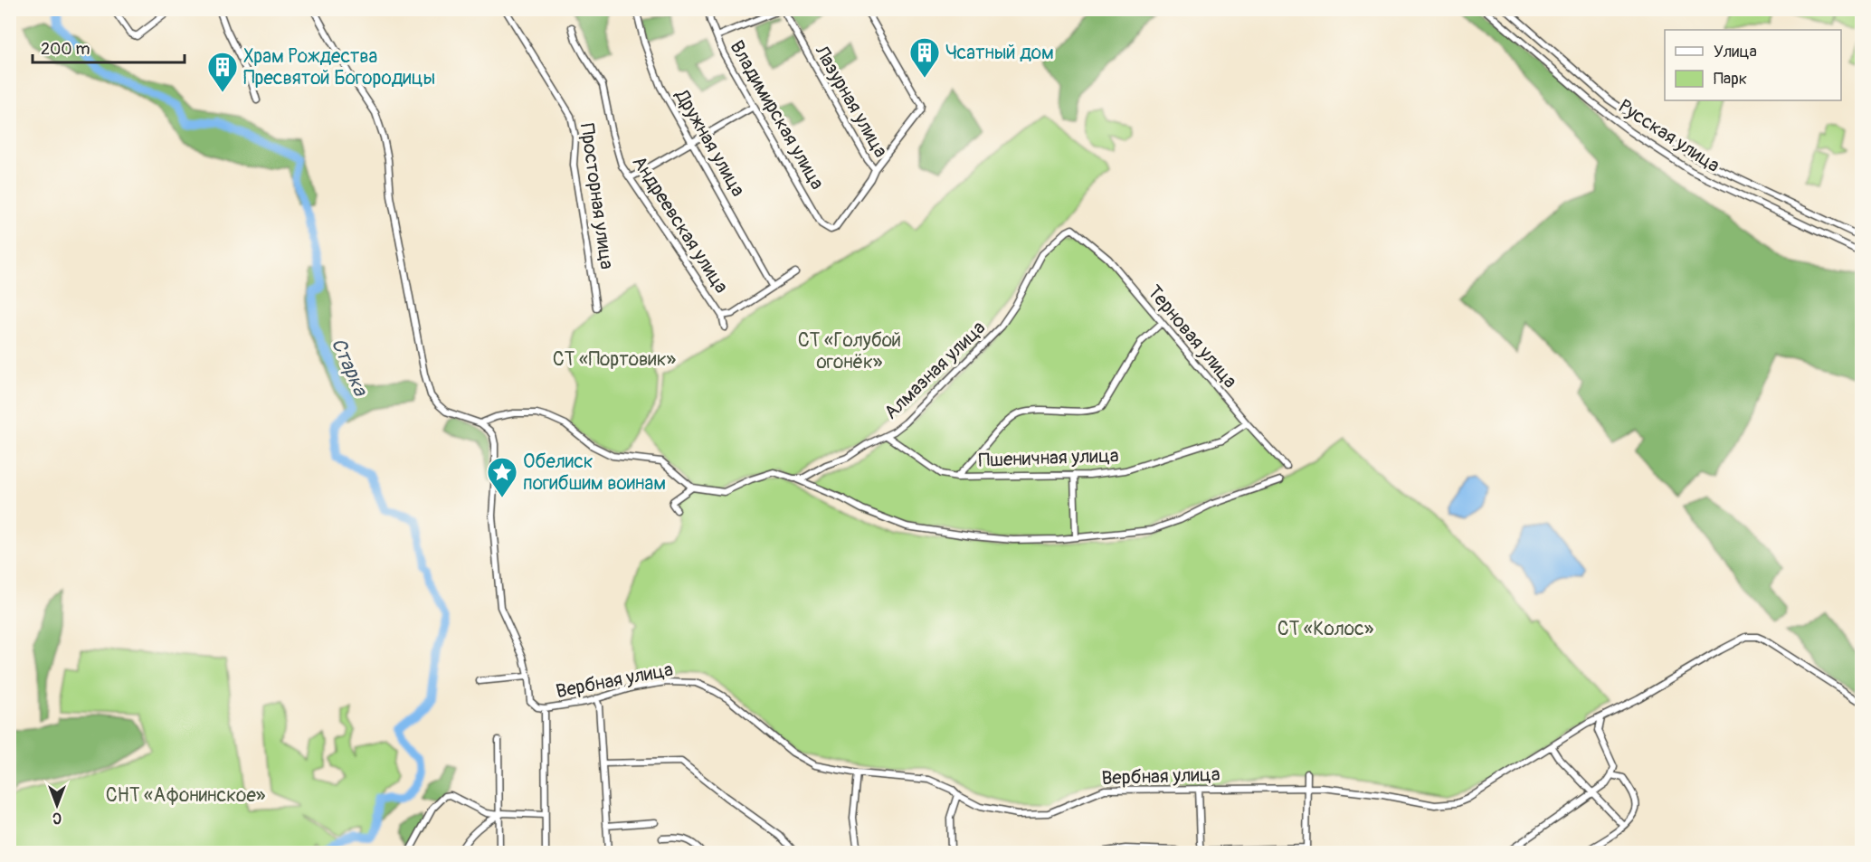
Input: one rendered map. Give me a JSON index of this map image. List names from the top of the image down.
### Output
{
  "streets": {
    "street": [
      "Лазурная улица",
      "Владимирская улица",
      "Русская улица",
      "Дружная улица",
      "Просторная улица",
      "Андреевская улица",
      "Терновая улица",
      "Алмазная улица",
      "Пшеничная улица",
      "Вербная улица"
    ]
  },
  "crossings": [
    ["Лазурная улица", "Владимирская улица"],
    ["Терновая улица", "Алмазная улица"],
    ["Терновая улица", "Пшеничная улица"],
    ["Алмазная улица", "Пшеничная улица"]
  ],
  "water": ["Старка"],
  "parks": [
    "СТ «Голубой огонёк»",
    "СТ «Портовик»",
    "СТ «Колос»",
    "СНТ «Афонинское»"
  ],
  "places": {
    "building": ["Чсатный дом", "Храм Рождества Пресвятой Богородицы"],
    "place": ["Обелиск погибшим воинам"]
  },
  "legend": ["Улица", "Парк"],
  "scale_bar": "200 m",
  "north": "bottom"
}
